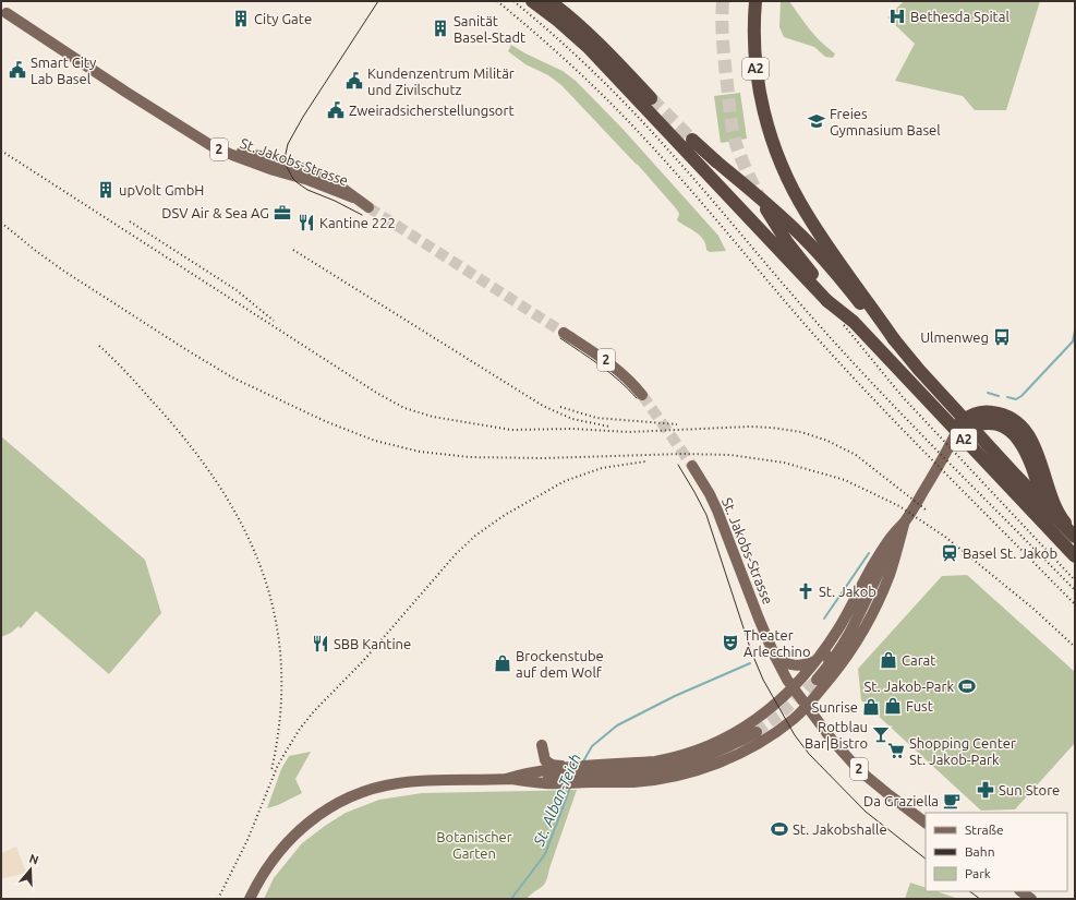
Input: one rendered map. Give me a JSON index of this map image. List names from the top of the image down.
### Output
{
  "streets": {
    "highway": ["A2"],
    "main road": ["2", "St. Jakobs-Strasse"]
  },
  "water": ["St. Alban-Teich"],
  "parks": ["Botanischer Garten"],
  "places": {
    "hospital": ["Bethesda Spital"],
    "building": ["City Gate", "Sanität Basel-Stadt", "upVolt GmbH"],
    "public building": ["Smart City Lab Basel", "Kundenzentrum Militär und Zivilschutz", "Zweiradsicherstellungsort"],
    "school or university": ["Freies Gymnasium Basel"],
    "office": ["DSV Air & Sea AG"],
    "restaurant": ["Kantine 222", "SBB Kantine"],
    "bus stop": ["Ulmenweg"],
    "station": ["Basel St. Jakob"],
    "church": ["St. Jakob"],
    "theatre": ["Theater Arlecchino"],
    "shop": [
      "Carat",
      "Brockenstube auf dem Wolf",
      "Fust",
      "Sunrise"
    ],
    "sports": ["St. Jakob-Park", "St. Jakobshalle"],
    "bar": ["Rotblau Bar|Bistro"],
    "supermarket": ["Shopping Center St. Jakob-Park"],
    "pharmacy": ["Sun Store"],
    "cafe": ["Da Graziella"]
  },
  "legend": ["Straße", "Bahn", "Park"],
  "north": "top"
}
